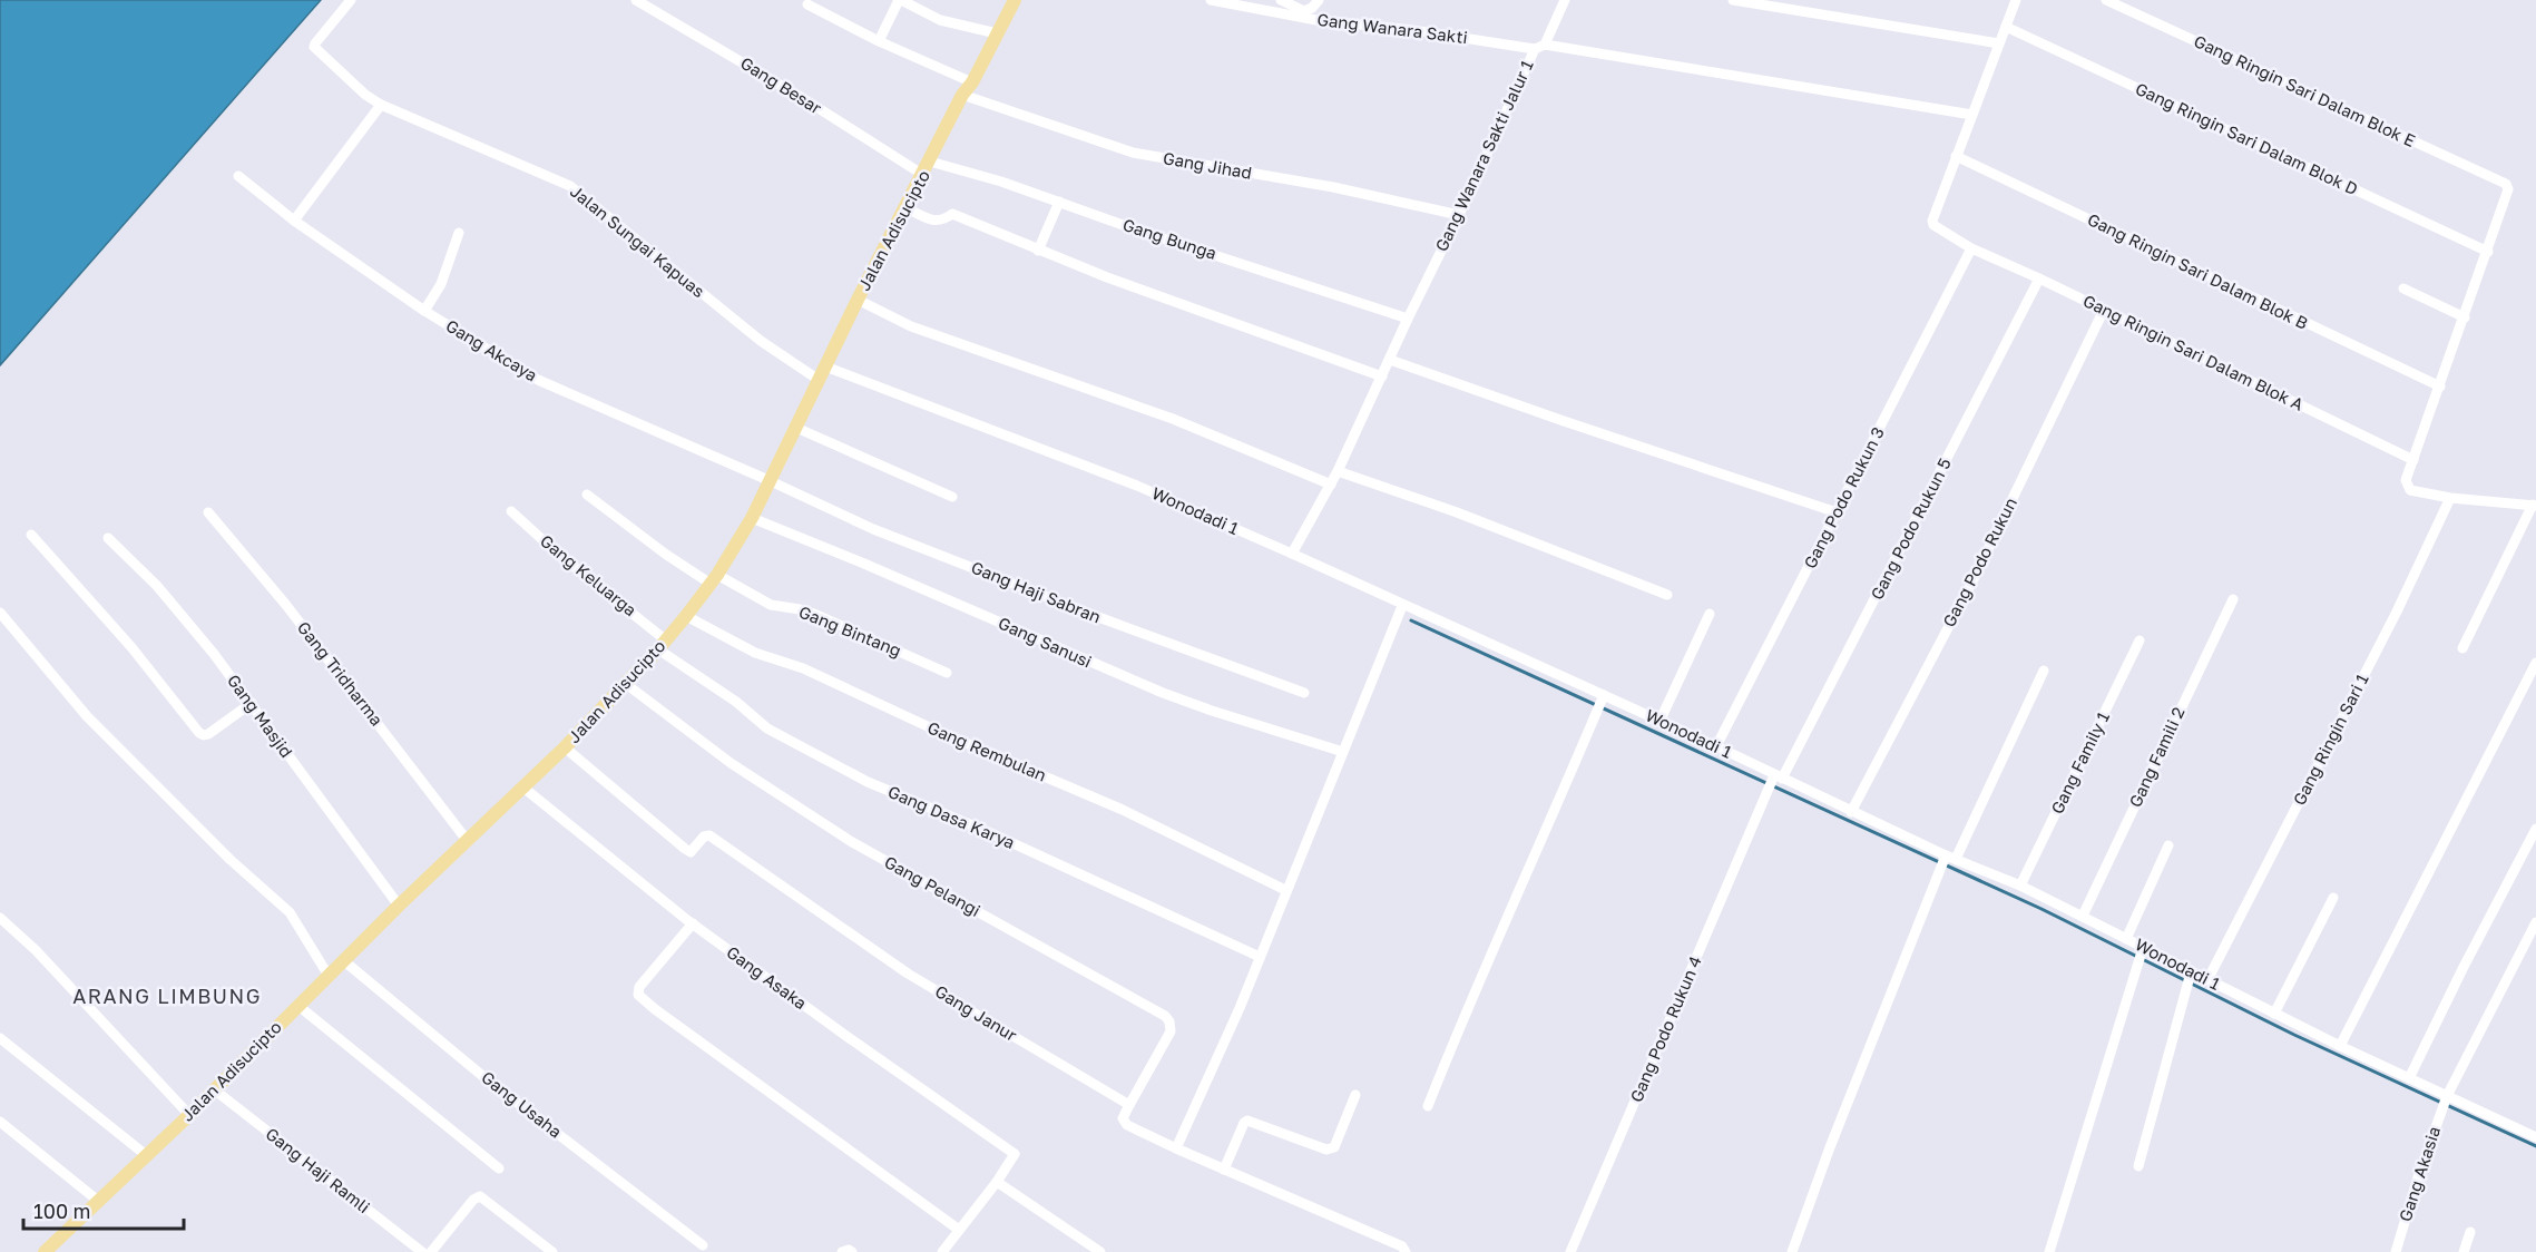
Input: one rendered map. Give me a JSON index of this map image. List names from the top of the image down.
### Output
{
  "streets": {
    "main road": ["Jalan Adisucipto"],
    "street": [
      "Gang Wanara Sakti",
      "Gang Besar",
      "Gang Ringin Sari Dalam Blok E",
      "Gang Ringin Sari Dalam Blok D",
      "Gang Wanara Sakti Jalur 1",
      "Gang Jihad",
      "Gang Bunga",
      "Jalan Sungai Kapuas",
      "Gang Ringin Sari Dalam Blok B",
      "Gang Akcaya",
      "Gang Ringin Sari Dalam Blok A",
      "Gang Podo Rukun 3",
      "Wonodadi 1",
      "Gang Podo Rukun 5",
      "Gang Podo Rukun",
      "Gang Keluarga",
      "Gang Haji Sabran",
      "Gang Bintang",
      "Gang Sanusi",
      "Gang Tridharma",
      "Gang Masjid",
      "Gang Ringin Sari 1",
      "Gang Rembulan",
      "Gang Famili 2",
      "Gang Family 1",
      "Gang Dasa Karya",
      "Gang Pelangi",
      "Gang Asaka",
      "Gang Janur",
      "Gang Podo Rukun 4",
      "Gang Usaha",
      "Gang Haji Ramli",
      "Gang Akasia"
    ]
  },
  "crossings": [
    ["Gang Wanara Sakti", "Gang Wanara Sakti Jalur 1"],
    ["Gang Besar", "Jalan Adisucipto"],
    ["Gang Ringin Sari Dalam Blok E", "Gang Ringin Sari Dalam Blok D"],
    ["Gang Wanara Sakti Jalur 1", "Gang Jihad"],
    ["Gang Wanara Sakti Jalur 1", "Gang Bunga"],
    ["Gang Wanara Sakti Jalur 1", "Wonodadi 1"],
    ["Gang Jihad", "Jalan Adisucipto"],
    ["Jalan Adisucipto", "Gang Bunga"],
    ["Jalan Adisucipto", "Jalan Sungai Kapuas"],
    ["Jalan Adisucipto", "Gang Akcaya"],
    ["Jalan Adisucipto", "Wonodadi 1"],
    ["Jalan Adisucipto", "Gang Keluarga"],
    ["Jalan Adisucipto", "Gang Haji Sabran"],
    ["Jalan Adisucipto", "Gang Bintang"],
    ["Jalan Adisucipto", "Gang Sanusi"],
    ["Jalan Adisucipto", "Gang Tridharma"],
    ["Jalan Adisucipto", "Gang Masjid"],
    ["Jalan Adisucipto", "Gang Rembulan"],
    ["Jalan Adisucipto", "Gang Dasa Karya"],
    ["Jalan Adisucipto", "Gang Pelangi"],
    ["Jalan Adisucipto", "Gang Asaka"],
    ["Jalan Adisucipto", "Gang Janur"],
    ["Jalan Adisucipto", "Gang Usaha"],
    ["Jalan Adisucipto", "Gang Haji Ramli"],
    ["Gang Ringin Sari Dalam Blok B", "Gang Ringin Sari Dalam Blok A"],
    ["Gang Akcaya", "Gang Haji Sabran"],
    ["Gang Ringin Sari Dalam Blok A", "Gang Podo Rukun 3"],
    ["Gang Ringin Sari Dalam Blok A", "Gang Podo Rukun 5"],
    ["Gang Ringin Sari Dalam Blok A", "Gang Podo Rukun"],
    ["Gang Podo Rukun 3", "Wonodadi 1"],
    ["Wonodadi 1", "Gang Podo Rukun 5"],
    ["Wonodadi 1", "Gang Podo Rukun"],
    ["Wonodadi 1", "Gang Ringin Sari 1"],
    ["Wonodadi 1", "Gang Famili 2"],
    ["Wonodadi 1", "Gang Family 1"],
    ["Wonodadi 1", "Gang Podo Rukun 4"],
    ["Wonodadi 1", "Gang Akasia"],
    ["Gang Podo Rukun 5", "Gang Podo Rukun 4"],
    ["Gang Keluarga", "Gang Dasa Karya"],
    ["Gang Pelangi", "Gang Janur"]
  ],
  "districts": ["ARANG LIMBUNG"],
  "scale_bar": "100 m"
}
